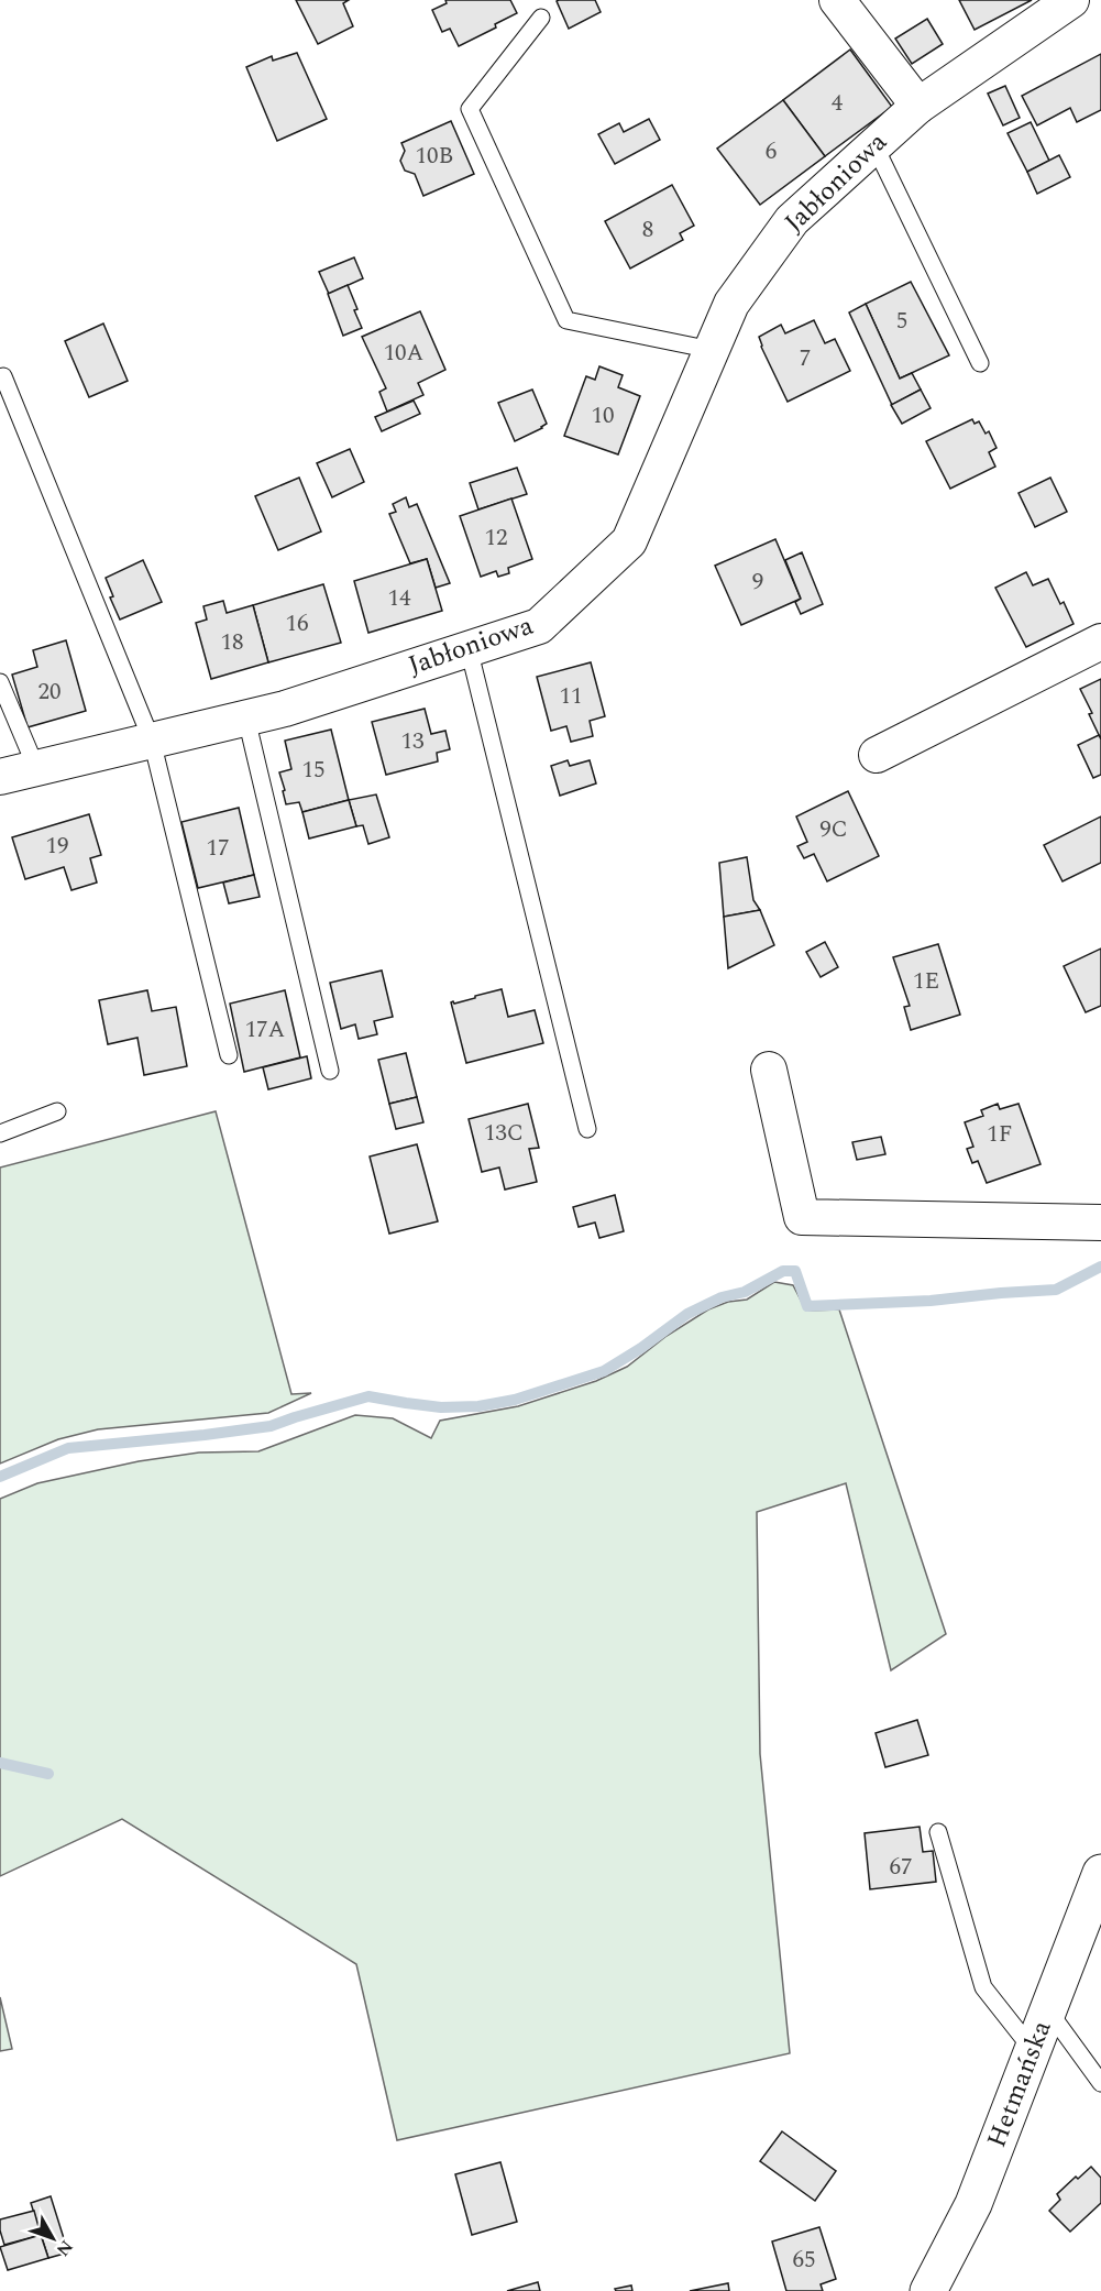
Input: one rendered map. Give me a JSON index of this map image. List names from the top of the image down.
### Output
{
  "streets": {
    "street": ["Jabłoniowa", "Hetmańska"]
  },
  "house_numbers": [
    "4",
    "6",
    "10B",
    "8",
    "5",
    "10A",
    "7",
    "10",
    "12",
    "9",
    "14",
    "16",
    "18",
    "20",
    "11",
    "13",
    "15",
    "9C",
    "19",
    "17",
    "1E",
    "17A",
    "13C",
    "1F",
    "67",
    "65"
  ],
  "north": "bottom right"
}
